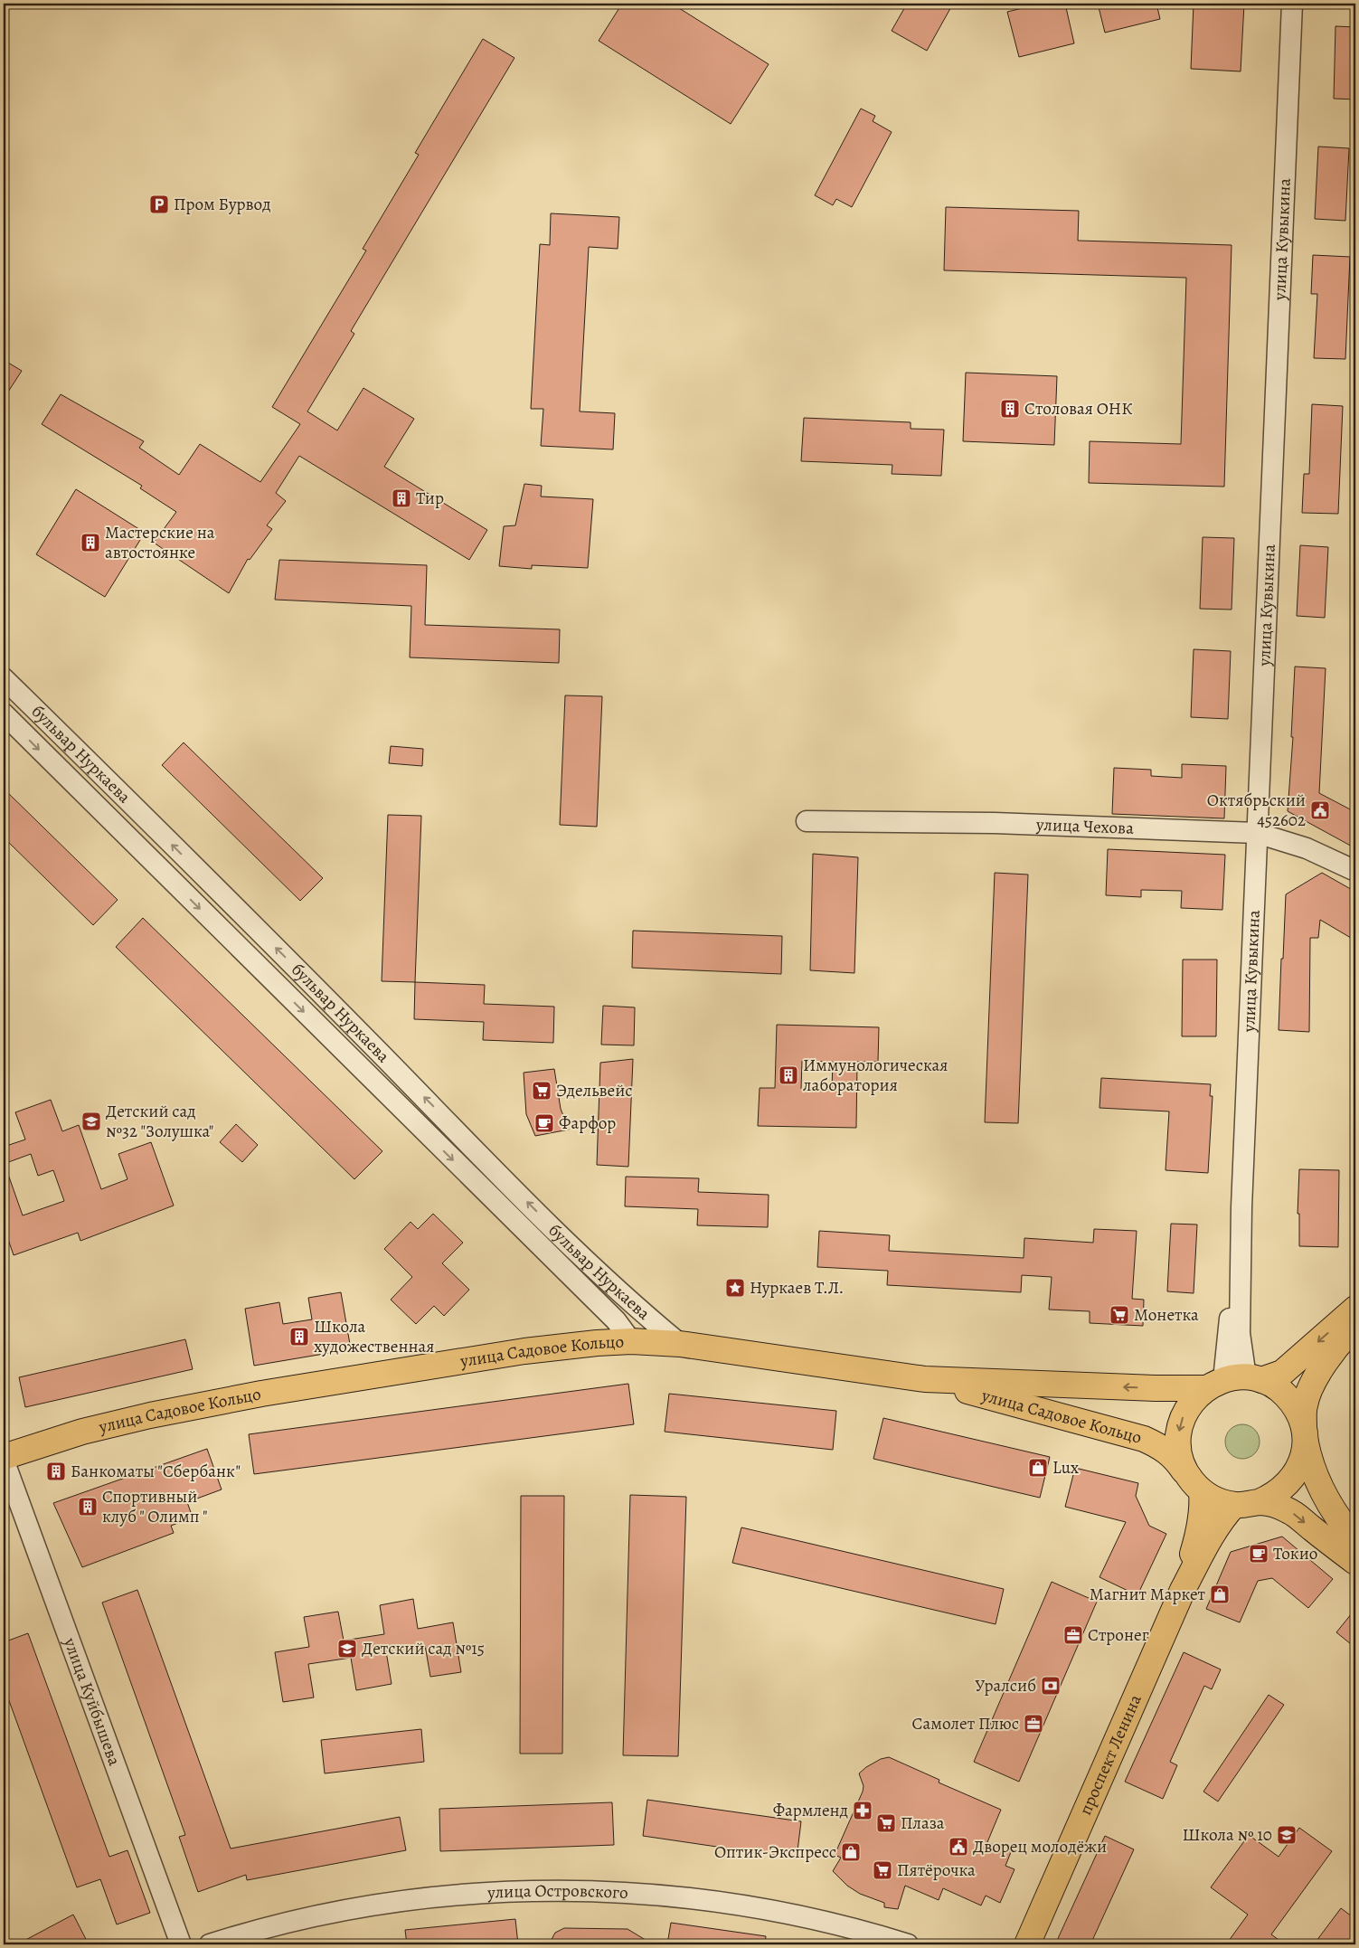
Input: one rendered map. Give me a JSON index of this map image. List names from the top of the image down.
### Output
{
  "streets": {
    "main road": ["улица Садовое Кольцо", "проспект Ленина"],
    "street": [
      "улица Кувыкина",
      "бульвар Нуркаева",
      "улица Чехова",
      "улица Куйбышева",
      "улица Островского"
    ]
  },
  "crossings": [
    ["улица Кувыкина", "улица Чехова"],
    ["улица Кувыкина", "улица Садовое Кольцо"],
    ["улица Кувыкина", "проспект Ленина"],
    ["бульвар Нуркаева", "улица Садовое Кольцо"],
    ["улица Садовое Кольцо", "улица Куйбышева"],
    ["улица Садовое Кольцо", "проспект Ленина"]
  ],
  "places": {
    "parking": ["Пром Бурвод"],
    "building": [
      "Столовая ОНК",
      "Тир",
      "Мастерские на автостоянке",
      "Иммунологическая лаборатория",
      "Школа художественная",
      "Банкоматы \"Сбербанк\"",
      "Спортивный клуб \" Олимп \""
    ],
    "public building": ["Октябрьский 452602", "Дворец молодёжи"],
    "supermarket": [
      "Эдельвейс",
      "Монетка",
      "Плаза",
      "Пятёрочка"
    ],
    "school or university": ["Детский сад №32 \"Золушка\"", "Детский сад №15", "Школа № 10"],
    "cafe": ["Фарфор", "Токио"],
    "place": ["Нуркаев Т.Л."],
    "shop": ["Lux", "Магнит Маркет", "Оптик-Экспресс"],
    "office": ["Стронег", "Самолет Плюс"],
    "bank": ["Уралсиб"],
    "pharmacy": ["Фармленд"]
  }
}
